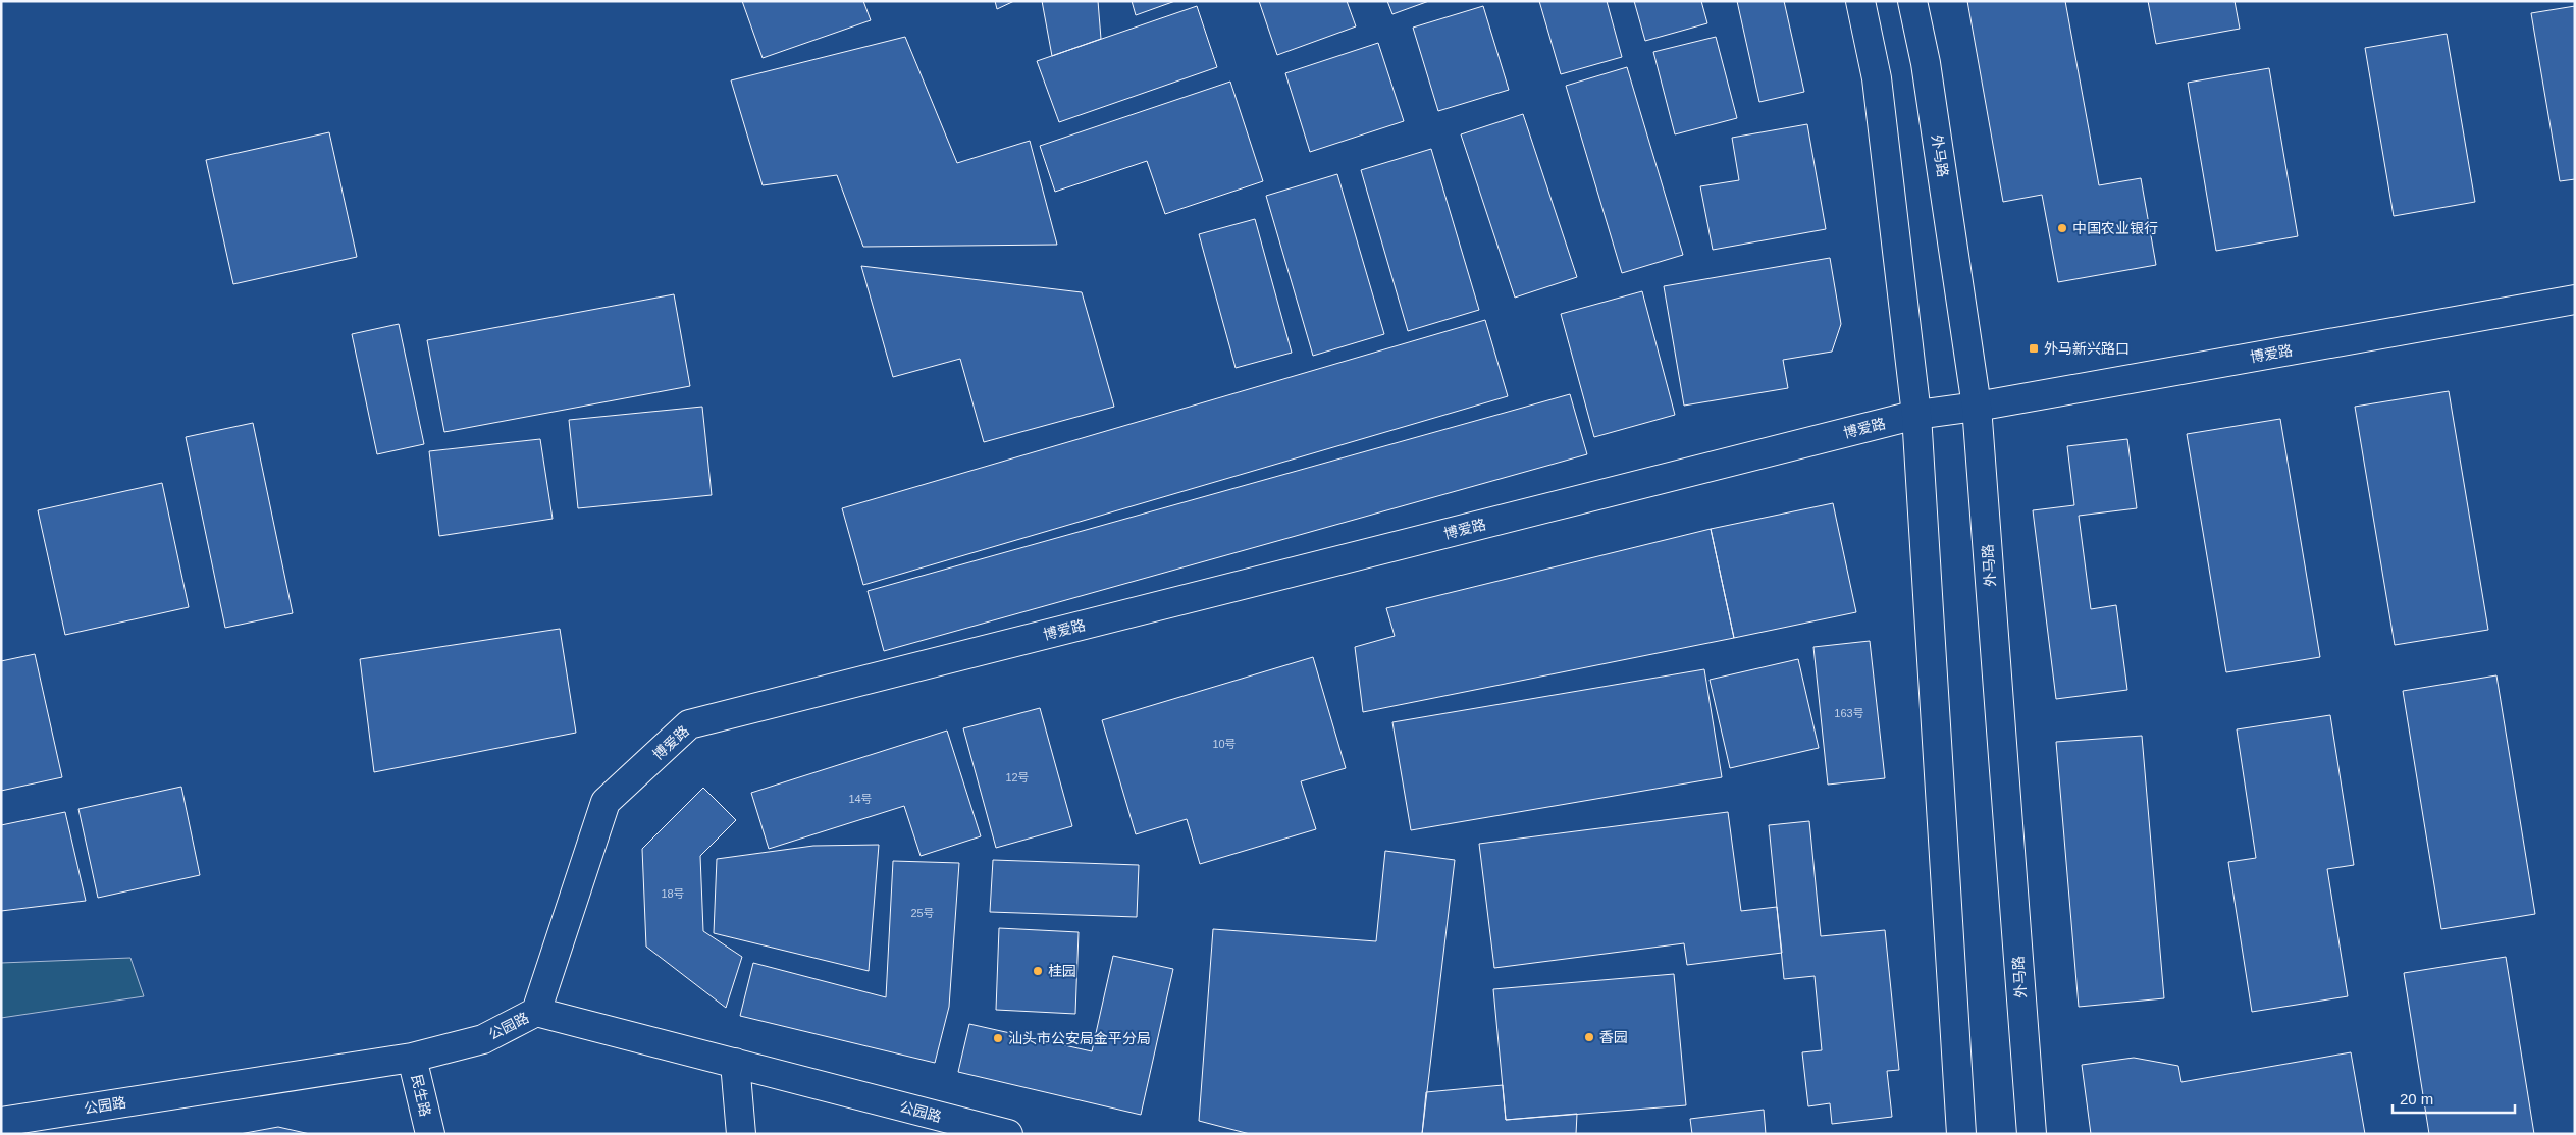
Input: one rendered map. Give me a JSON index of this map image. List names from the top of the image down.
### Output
{
  "streets": {
    "street": [
      "外马路",
      "博爱路",
      "公园路",
      "民生路"
    ]
  },
  "crossings": [
    ["外马路", "博爱路"],
    ["博爱路", "公园路"],
    ["公园路", "民生路"]
  ],
  "places": {
    "other": [
      "中国农业银行",
      "桂园",
      "香园",
      "汕头市公安局金平分局"
    ],
    "transit": ["外马新兴路口"]
  },
  "house_numbers": [
    "163号",
    "10号",
    "12号",
    "14号",
    "18号",
    "25号"
  ],
  "scale_bar": "20 m"
}
